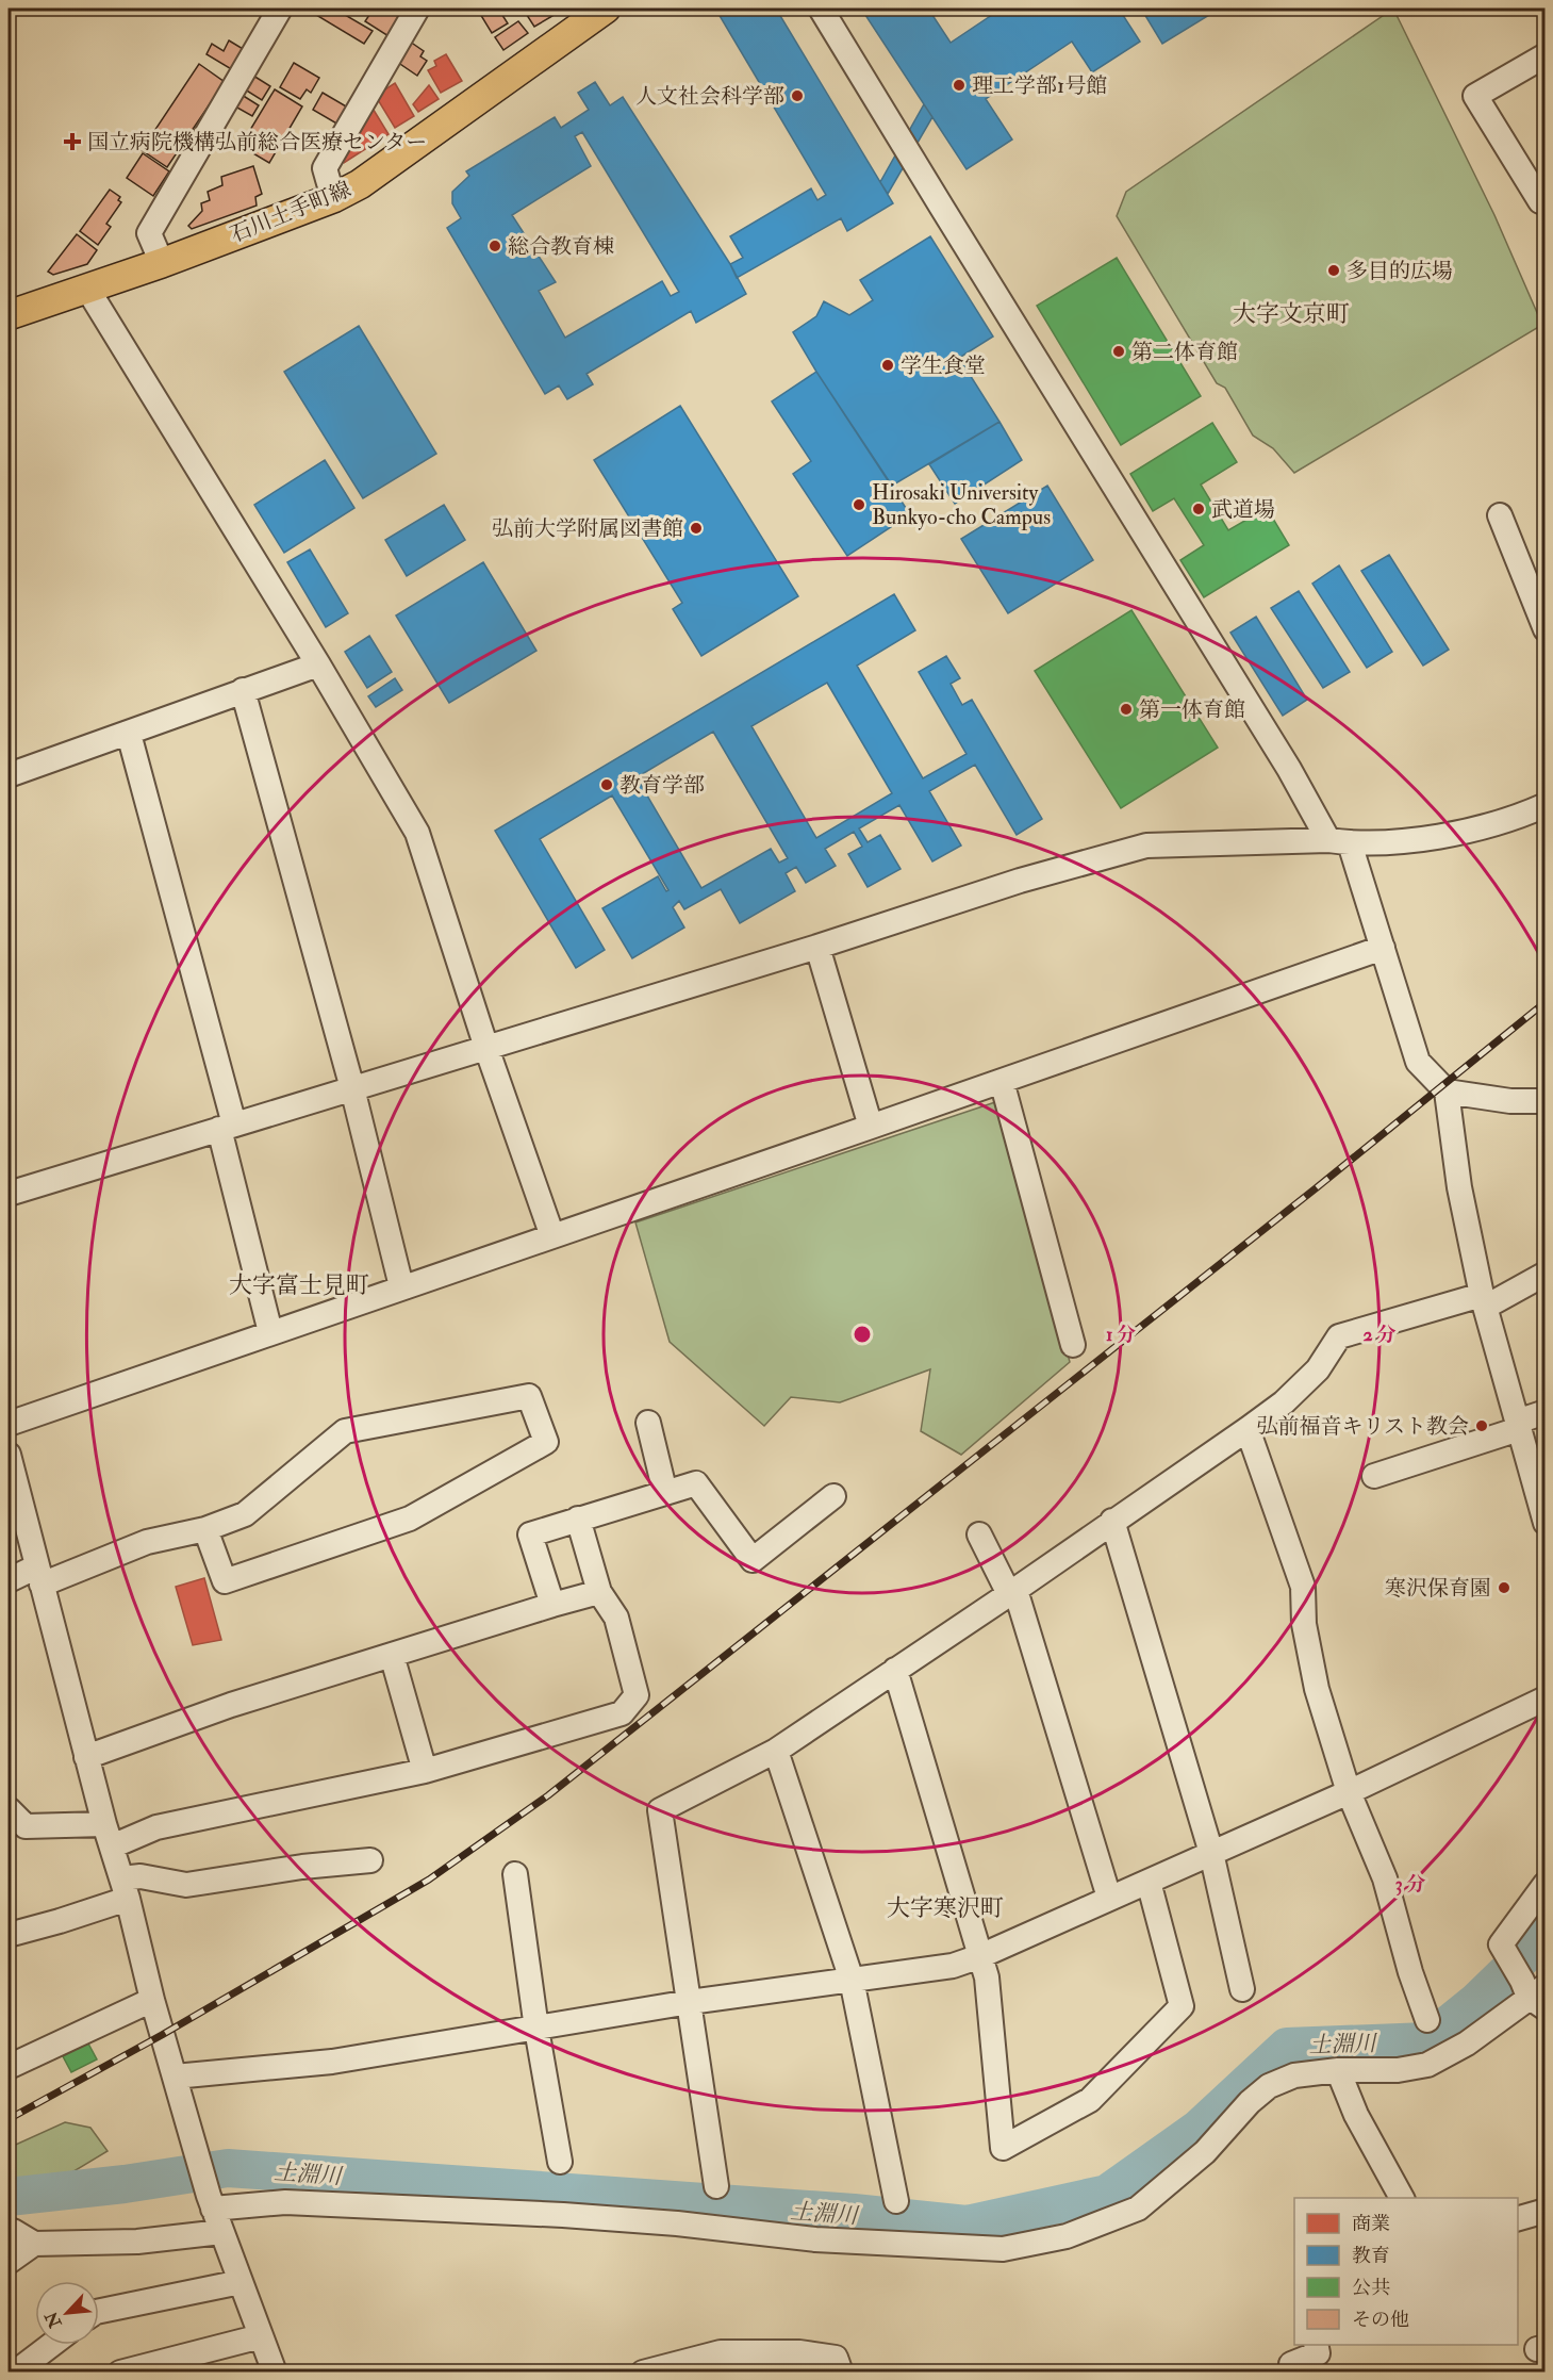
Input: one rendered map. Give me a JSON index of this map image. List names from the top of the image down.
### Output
{
  "streets": {
    "main road": ["石川土手町線"]
  },
  "districts": ["大字文京町", "大字富士見町", "大字寒沢町"],
  "water": ["土淵川"],
  "places": {
    "other": [
      "理工学部1号館",
      "人文社会科学部",
      "総合教育棟",
      "多目的広場",
      "第二体育館",
      "学生食堂",
      "Hirosaki University Bunkyo-cho Campus",
      "武道場",
      "弘前大学附属図書館",
      "第一体育館",
      "教育学部",
      "弘前福音キリスト教会",
      "寒沢保育園"
    ],
    "health": ["国立病院機構弘前総合医療センター"]
  },
  "legend": [
    "商業",
    "教育",
    "公共",
    "その他"
  ],
  "north": "bottom left",
  "rings": ["1 分", "2 分", "3 分"]
}
